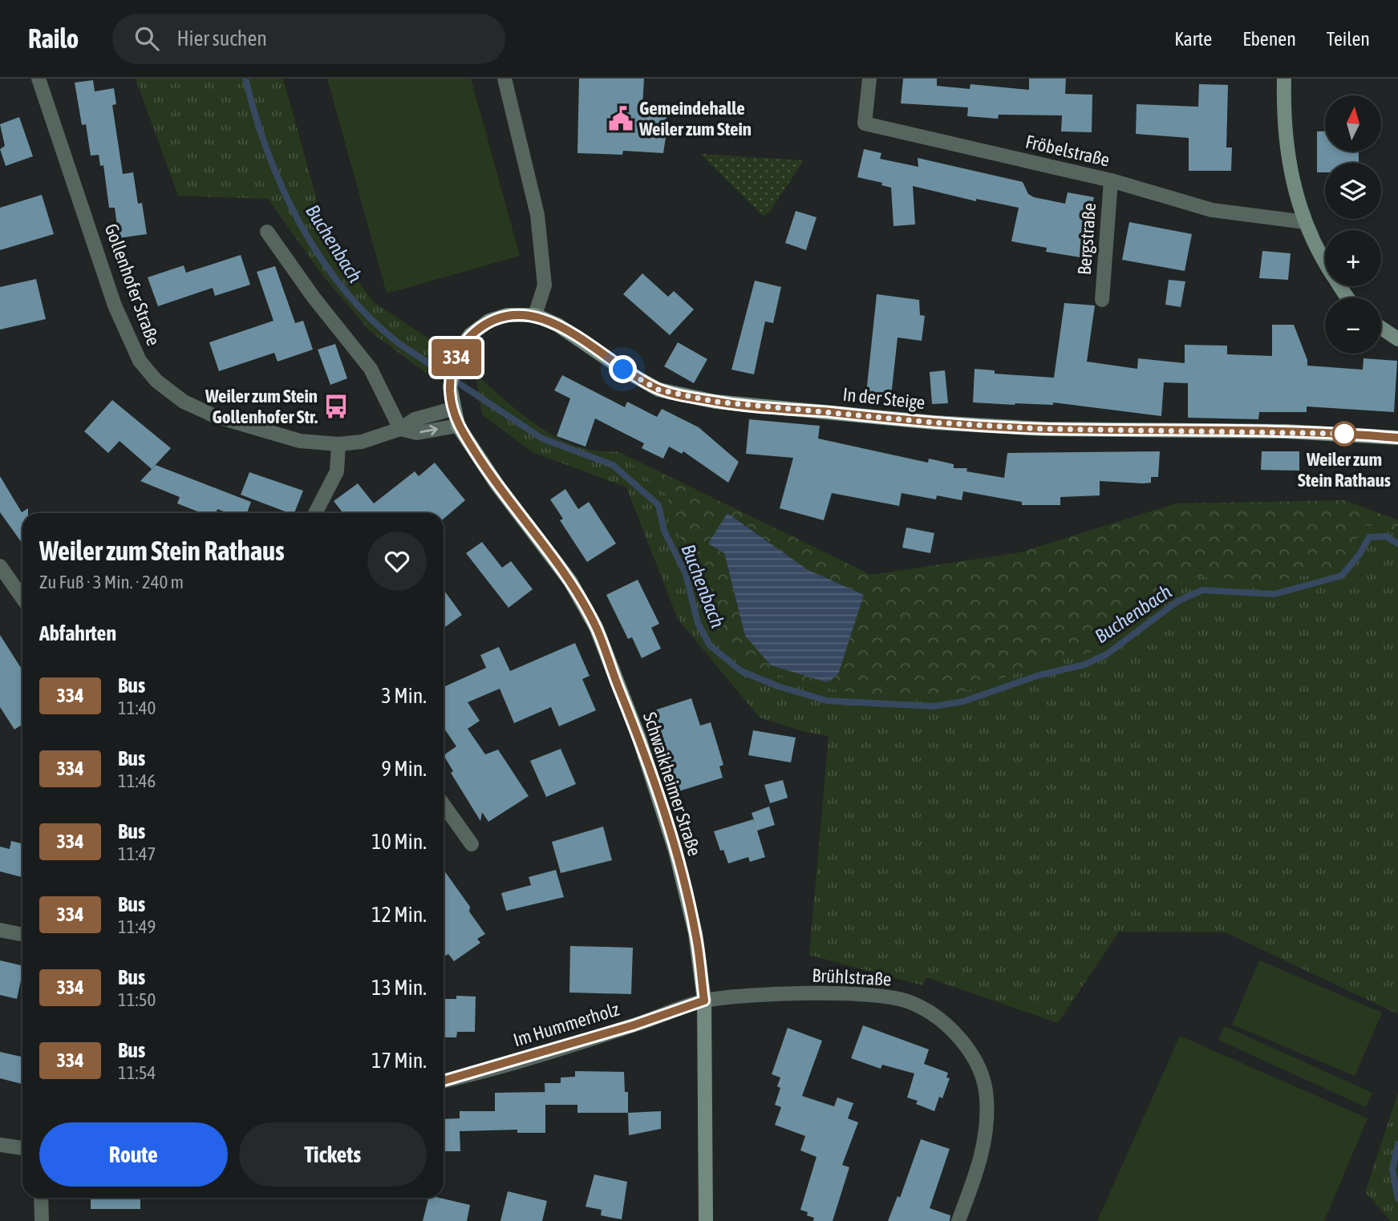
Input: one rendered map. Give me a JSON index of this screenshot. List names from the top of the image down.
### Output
{
  "streets": {
    "main road": ["In der Steige", "Schwaikheimer Straße"],
    "street": [
      "Fröbelstraße",
      "Bergstraße",
      "Gollenhofer Straße",
      "Brühlstraße",
      "Im Hummerholz"
    ]
  },
  "crossings": [
    ["Fröbelstraße", "Bergstraße"],
    ["Gollenhofer Straße", "In der Steige"],
    ["Gollenhofer Straße", "Schwaikheimer Straße"],
    ["In der Steige", "Schwaikheimer Straße"],
    ["Schwaikheimer Straße", "Brühlstraße"],
    ["Schwaikheimer Straße", "Im Hummerholz"],
    ["Brühlstraße", "Im Hummerholz"]
  ],
  "water": ["Buchenbach"],
  "places": {
    "public building": ["Gemeindehalle Weiler zum Stein"],
    "bus stop": ["Weiler zum Stein Gollenhofer Str."],
    "other": ["Weiler zum Stein Rathaus"]
  },
  "lines": ["bus line 334"],
  "north": "top",
  "page": {
    "header": "Railo",
    "search": "Hier suchen",
    "nav": ["Karte", "Ebenen", "Teilen"],
    "on_map": "334",
    "map_buttons": ["+", "−"],
    "heading": [
      ["Weiler zum Stein Rathaus", "Zu Fuß · 3 Min. · 240 m"],
      "Abfahrten"
    ],
    "list": [
      {
        "mark": "334",
        "name": "Bus",
        "note": "11:40",
        "value": "3 Min."
      },
      {
        "mark": "334",
        "name": "Bus",
        "note": "11:46",
        "value": "9 Min."
      },
      {
        "mark": "334",
        "name": "Bus",
        "note": "11:47",
        "value": "10 Min."
      },
      {
        "mark": "334",
        "name": "Bus",
        "note": "11:49",
        "value": "12 Min."
      },
      {
        "mark": "334",
        "name": "Bus",
        "note": "11:50",
        "value": "13 Min."
      },
      {
        "mark": "334",
        "name": "Bus",
        "note": "11:54",
        "value": "17 Min."
      }
    ],
    "buttons": ["Route", "Tickets"]
  }
}
